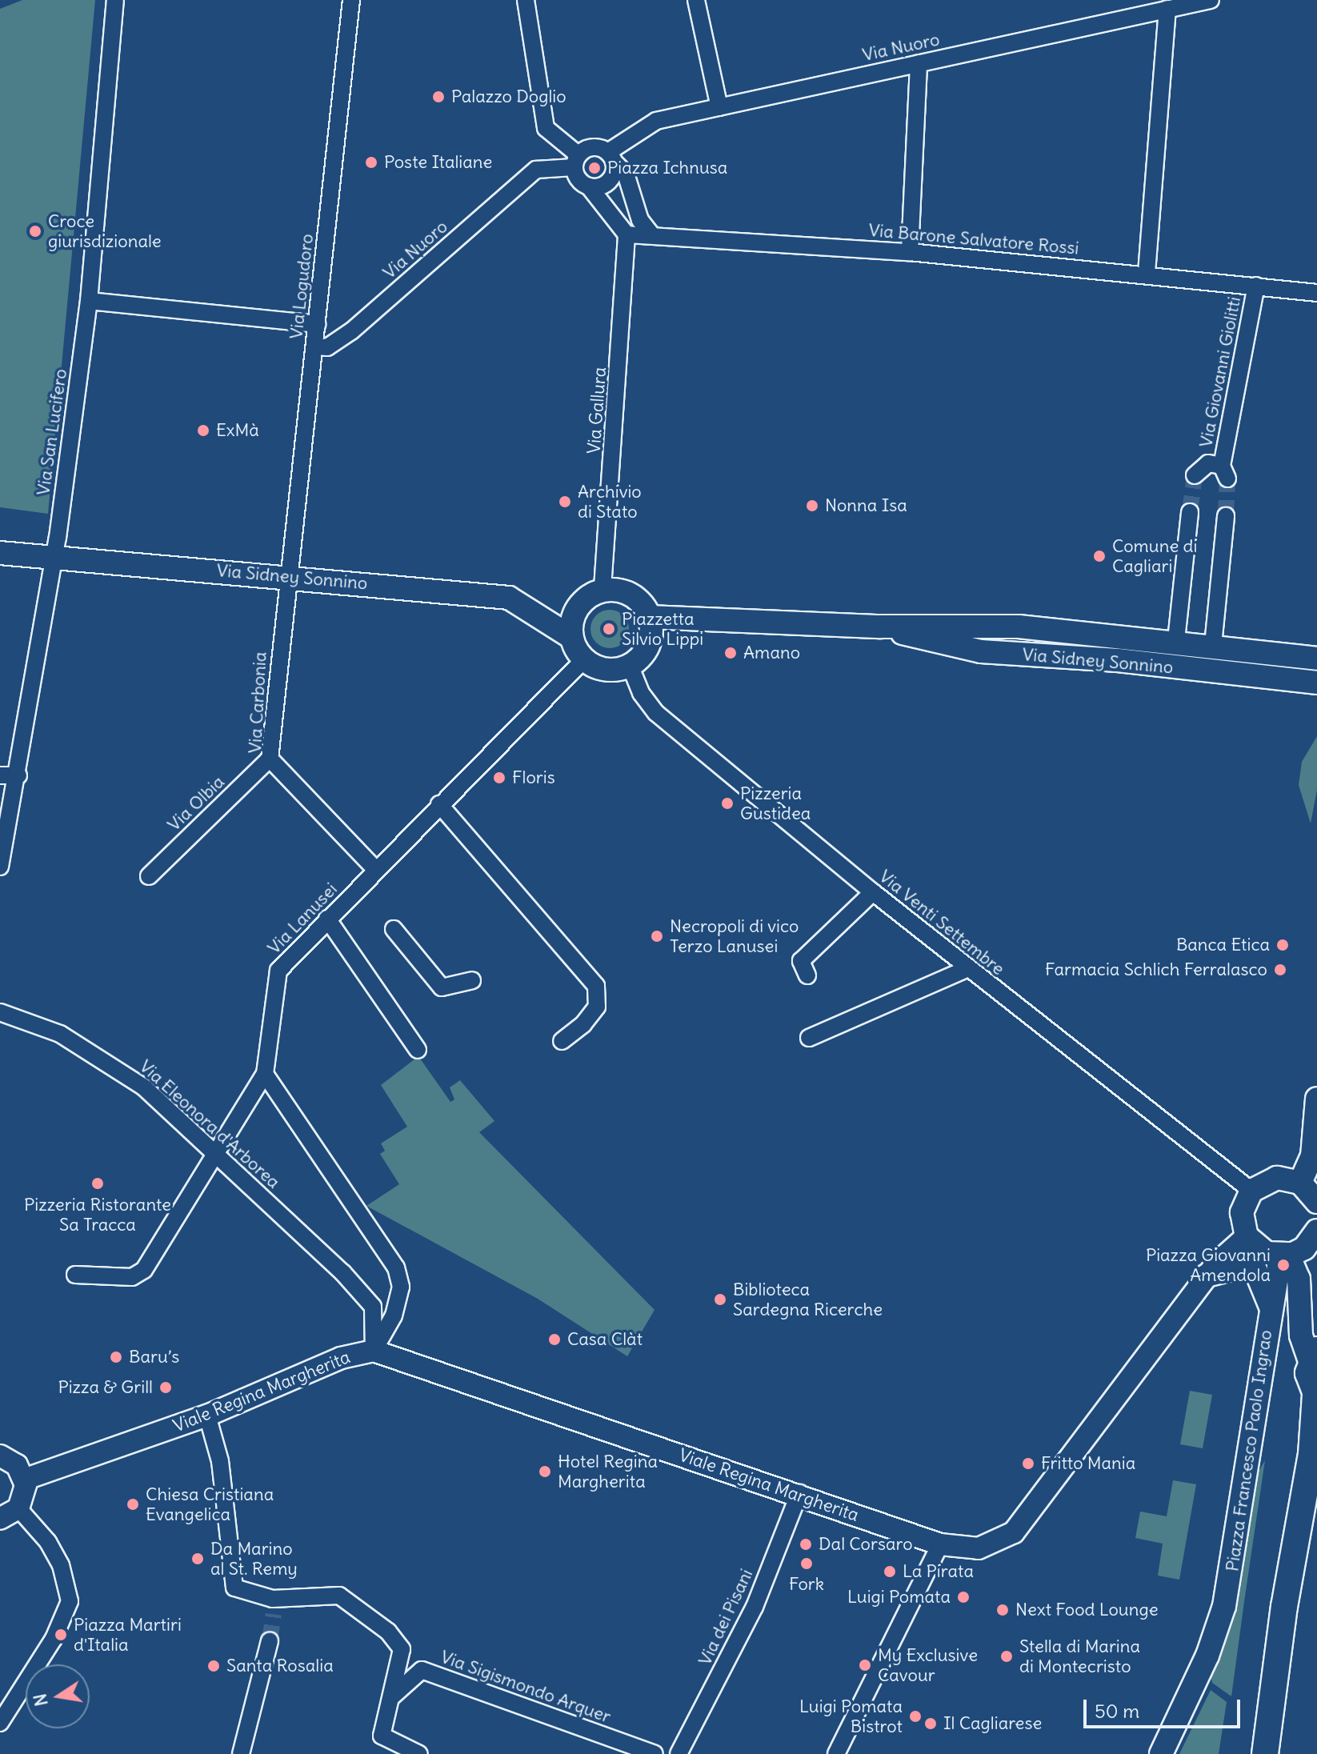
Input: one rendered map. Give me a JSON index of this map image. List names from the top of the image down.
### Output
{
  "streets": {
    "main road": ["Via Sidney Sonnino", "Piazza Francesco Paolo Ingrao"],
    "street": [
      "Via Nuoro",
      "Via Barone Salvatore Rossi",
      "Via Logudoro",
      "Via Giovanni Giolitti",
      "Via Gallura",
      "Via San Lucifero",
      "Via Carbonia",
      "Via Olbia",
      "Via Lanusei",
      "Via Venti Settembre",
      "Via Eleonora d'Arborea",
      "Viale Regina Margherita",
      "Via dei Pisani",
      "Via Sigismondo Arquer"
    ]
  },
  "crossings": [
    ["Via Nuoro", "Via Logudoro"],
    ["Via Barone Salvatore Rossi", "Via Giovanni Giolitti"],
    ["Via Barone Salvatore Rossi", "Via Gallura"],
    ["Via Logudoro", "Via Sidney Sonnino"],
    ["Via Logudoro", "Via Carbonia"],
    ["Via Gallura", "Via Sidney Sonnino"],
    ["Via Gallura", "Via Lanusei"],
    ["Via Gallura", "Via Venti Settembre"],
    ["Via San Lucifero", "Via Sidney Sonnino"],
    ["Via Sidney Sonnino", "Via Carbonia"],
    ["Via Sidney Sonnino", "Via Lanusei"],
    ["Via Sidney Sonnino", "Via Venti Settembre"],
    ["Via Carbonia", "Via Olbia"],
    ["Via Carbonia", "Via Lanusei"],
    ["Via Lanusei", "Via Venti Settembre"],
    ["Via Lanusei", "Via Eleonora d'Arborea"],
    ["Via Eleonora d'Arborea", "Viale Regina Margherita"],
    ["Viale Regina Margherita", "Via dei Pisani"]
  ],
  "places": [
    "Palazzo Doglio",
    "Poste Italiane",
    "Piazza Ichnusa",
    "Croce giurisdizionale",
    "ExMà",
    "Archivio di Stato",
    "Nonna Isa",
    "Comune di Cagliari",
    "Piazzetta Silvio Lippi",
    "Amano",
    "Floris",
    "Pizzeria Gustidea",
    "Necropoli di vico Terzo Lanusei",
    "Banca Etica",
    "Farmacia Schlich Ferralasco",
    "Pizzeria Ristorante Sa Tracca",
    "Piazza Giovanni Amendola",
    "Biblioteca Sardegna Ricerche",
    "Casa Clàt",
    "Baru’s",
    "Pizza & Grill",
    "Fritto Mania",
    "Hotel Regina Margherita",
    "Chiesa Cristiana Evangelica",
    "Dal Corsaro",
    "Da Marino al St. Remy",
    "Fork",
    "La Pirata",
    "Luigi Pomata",
    "Next Food Lounge",
    "Piazza Martiri d'Italia",
    "Stella di Marina di Montecristo",
    "My Exclusive Cavour",
    "Santa Rosalia",
    "Luigi Pomata Bistrot",
    "Il Cagliarese"
  ],
  "scale_bar": "50 m",
  "north": "left"
}
